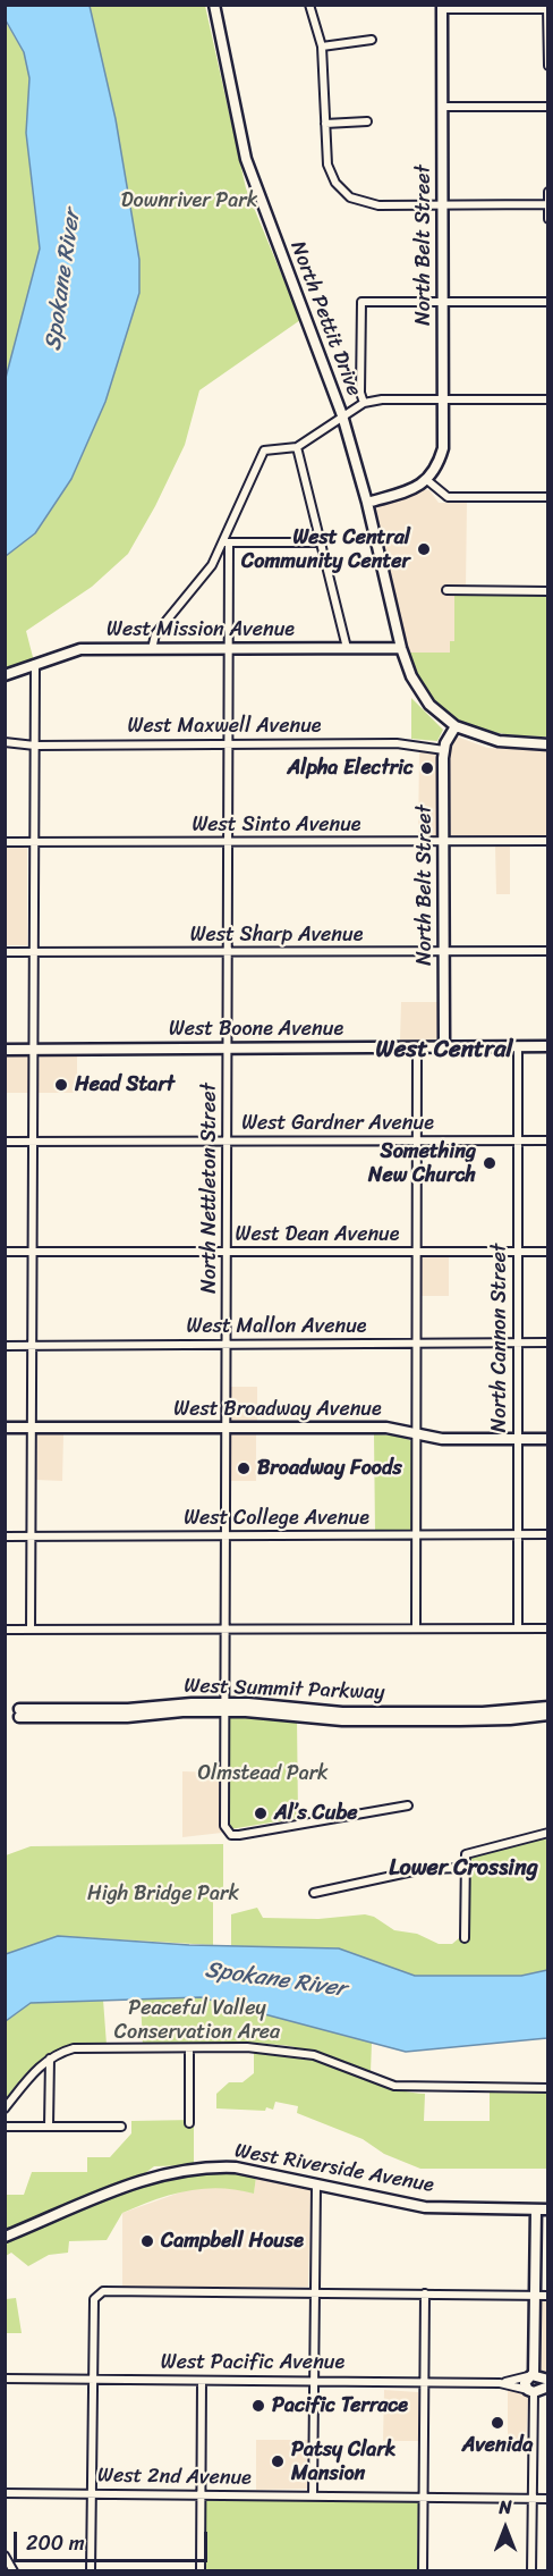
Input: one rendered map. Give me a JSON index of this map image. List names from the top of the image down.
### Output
{
  "streets": {
    "street": [
      "North Belt Street",
      "North Pettit Drive",
      "West Mission Avenue",
      "West Maxwell Avenue",
      "West Sinto Avenue",
      "West Sharp Avenue",
      "West Boone Avenue",
      "West Gardner Avenue",
      "North Nettleton Street",
      "West Dean Avenue",
      "West Mallon Avenue",
      "North Cannon Street",
      "West Broadway Avenue",
      "West College Avenue",
      "West Summit Parkway",
      "West Riverside Avenue",
      "West Pacific Avenue",
      "West 2nd Avenue"
    ]
  },
  "crossings": [
    ["North Belt Street", "North Pettit Drive"],
    ["North Belt Street", "West Maxwell Avenue"],
    ["North Belt Street", "West Sinto Avenue"],
    ["North Belt Street", "West Sharp Avenue"],
    ["North Belt Street", "West Boone Avenue"],
    ["North Pettit Drive", "West Mission Avenue"],
    ["West Mission Avenue", "North Nettleton Street"],
    ["West Maxwell Avenue", "North Nettleton Street"],
    ["West Sinto Avenue", "North Nettleton Street"],
    ["West Sharp Avenue", "North Nettleton Street"],
    ["West Boone Avenue", "North Nettleton Street"],
    ["West Boone Avenue", "North Cannon Street"],
    ["West Gardner Avenue", "North Nettleton Street"],
    ["West Gardner Avenue", "North Cannon Street"],
    ["North Nettleton Street", "West Dean Avenue"],
    ["North Nettleton Street", "West Mallon Avenue"],
    ["North Nettleton Street", "West Broadway Avenue"],
    ["North Nettleton Street", "West College Avenue"],
    ["North Nettleton Street", "West Summit Parkway"],
    ["West Dean Avenue", "North Cannon Street"],
    ["West Mallon Avenue", "North Cannon Street"],
    ["North Cannon Street", "West Broadway Avenue"],
    ["North Cannon Street", "West College Avenue"]
  ],
  "districts": ["West Central", "Lower Crossing"],
  "water": ["Spokane River"],
  "parks": [
    "Downriver Park",
    "Olmstead Park",
    "High Bridge Park",
    "Peaceful Valley Conservation Area"
  ],
  "places": [
    "West Central Community Center",
    "Alpha Electric",
    "Head Start",
    "Something New Church",
    "Broadway Foods",
    "Al’s Cube",
    "Campbell House",
    "Pacific Terrace",
    "Avenida",
    "Patsy Clark Mansion"
  ],
  "scale_bar": "200 m",
  "north": "top"
}
